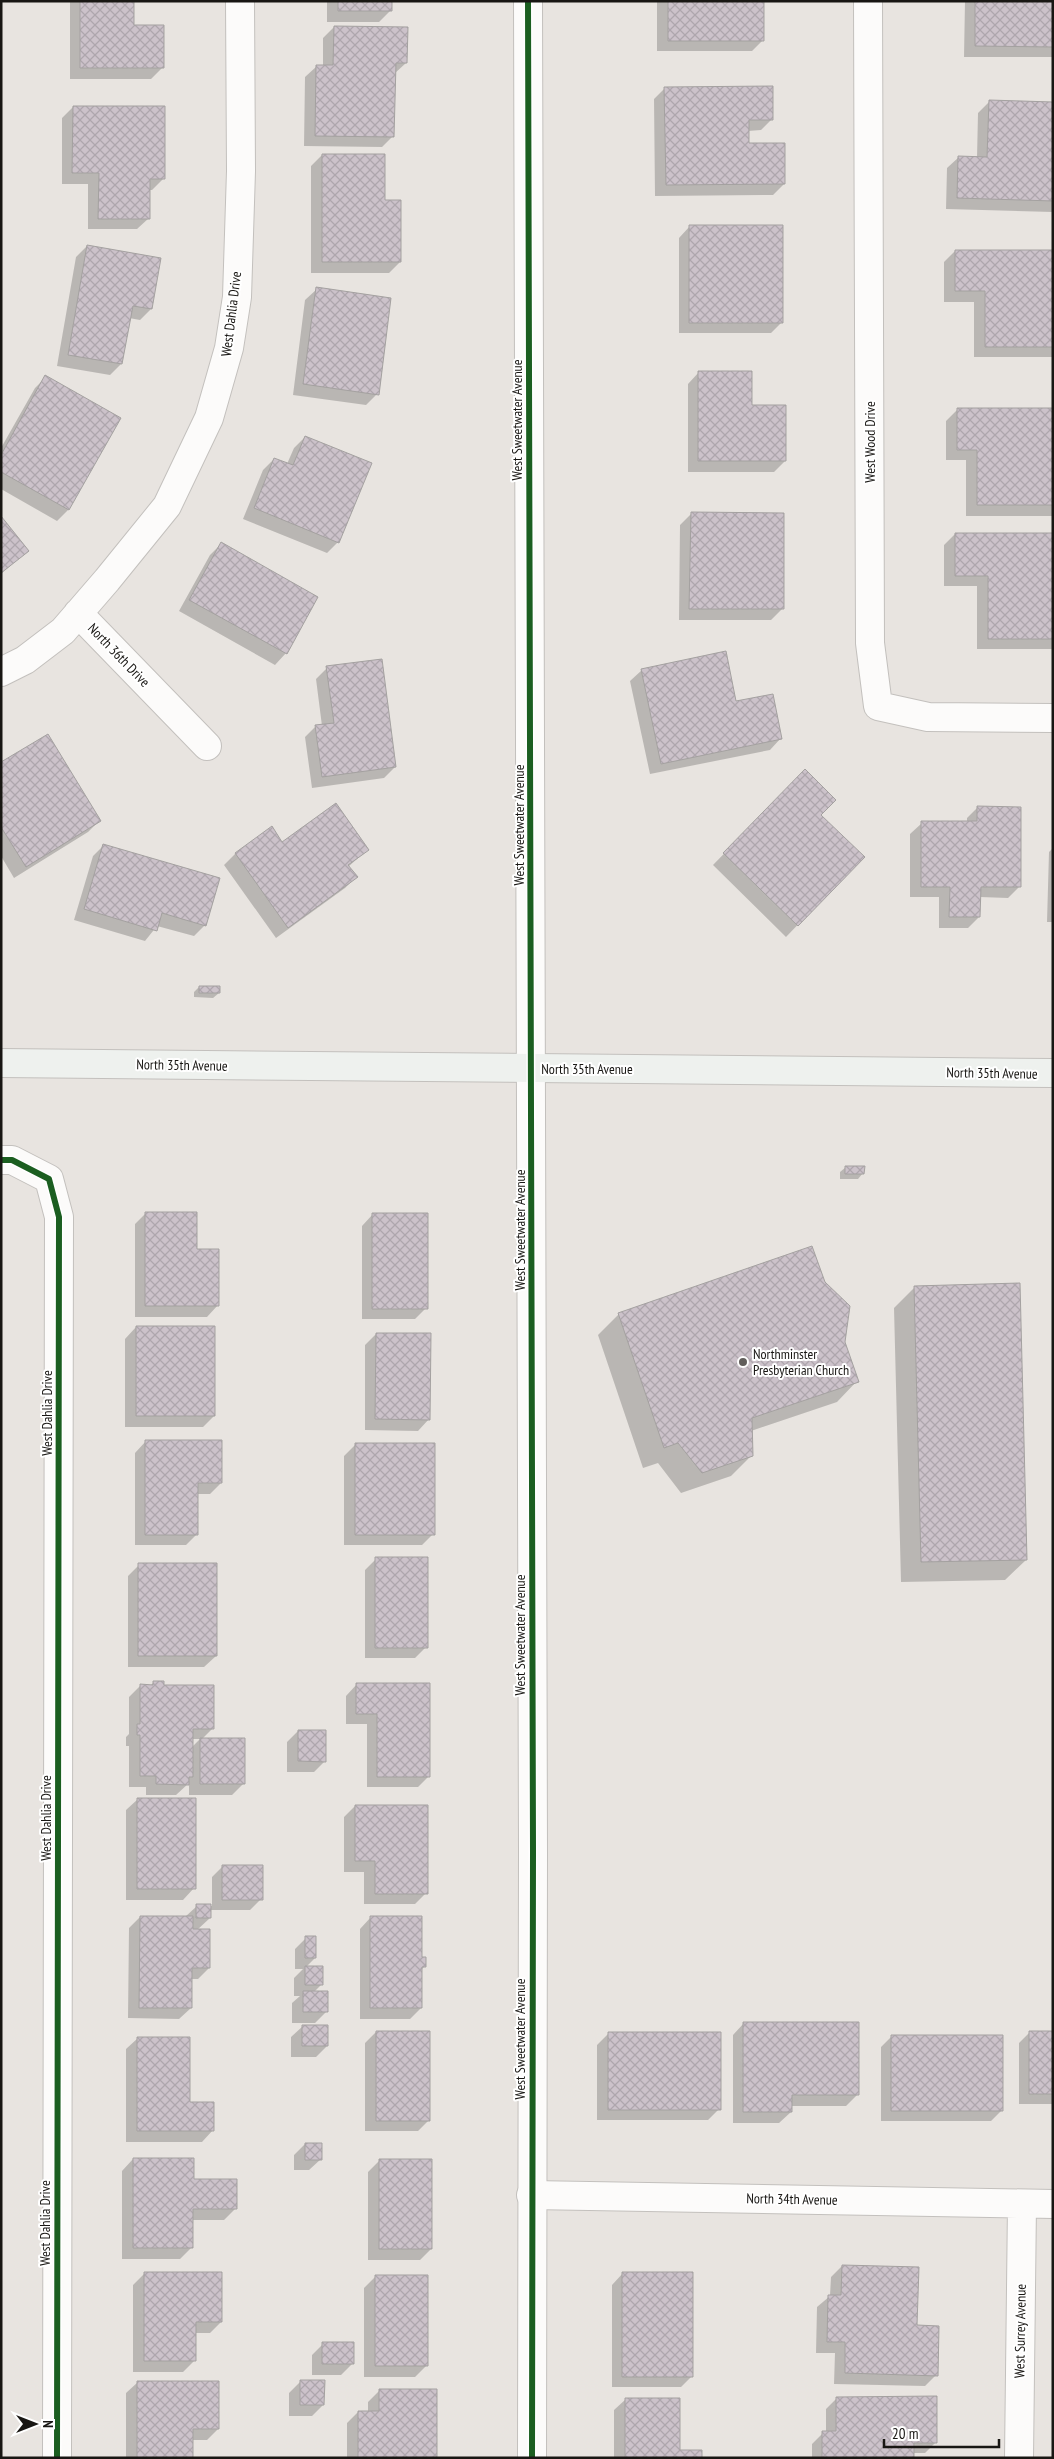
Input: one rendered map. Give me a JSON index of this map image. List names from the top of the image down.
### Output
{
  "streets": {
    "main road": ["North 35th Avenue"],
    "street": [
      "West Dahlia Drive",
      "West Sweetwater Avenue",
      "West Wood Drive",
      "North 36th Drive",
      "North 34th Avenue",
      "West Surrey Avenue"
    ]
  },
  "crossings": [
    ["West Dahlia Drive", "North 36th Drive"],
    ["West Sweetwater Avenue", "North 35th Avenue"],
    ["West Sweetwater Avenue", "North 34th Avenue"],
    ["North 34th Avenue", "West Surrey Avenue"]
  ],
  "places": ["Northminster Presbyterian Church"],
  "scale_bar": "20 m",
  "north": "right"
}
